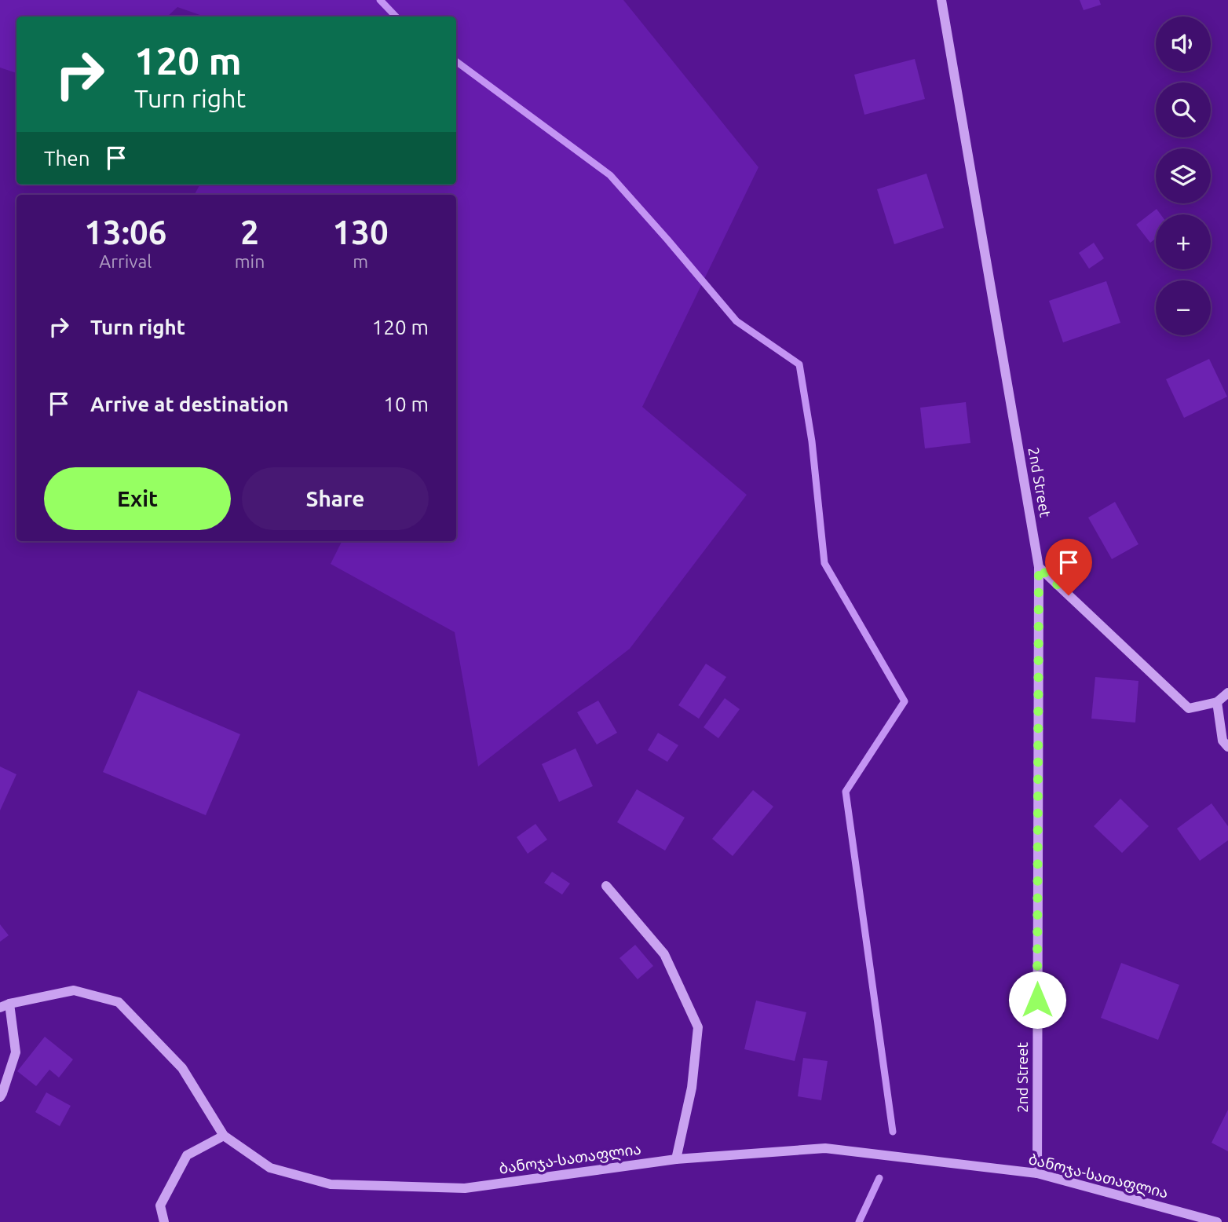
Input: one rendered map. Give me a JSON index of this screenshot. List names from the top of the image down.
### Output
{
  "streets": {
    "street": ["2nd Street", "ბანოჯა-სათაფლია"]
  },
  "crossings": [
    ["2nd Street", "ბანოჯა-სათაფლია"]
  ],
  "page": {
    "map_buttons": ["+", "−"],
    "turn": ["120 m", "Turn right"],
    "then": "Then",
    "eta": [
      "13:06",
      "Arrival",
      "2",
      "min",
      "130",
      "m"
    ],
    "list": [
      {
        "name": "Turn right",
        "value": "120 m"
      },
      {
        "name": "Arrive at destination",
        "value": "10 m"
      }
    ],
    "buttons": ["Exit", "Share"]
  }
}
